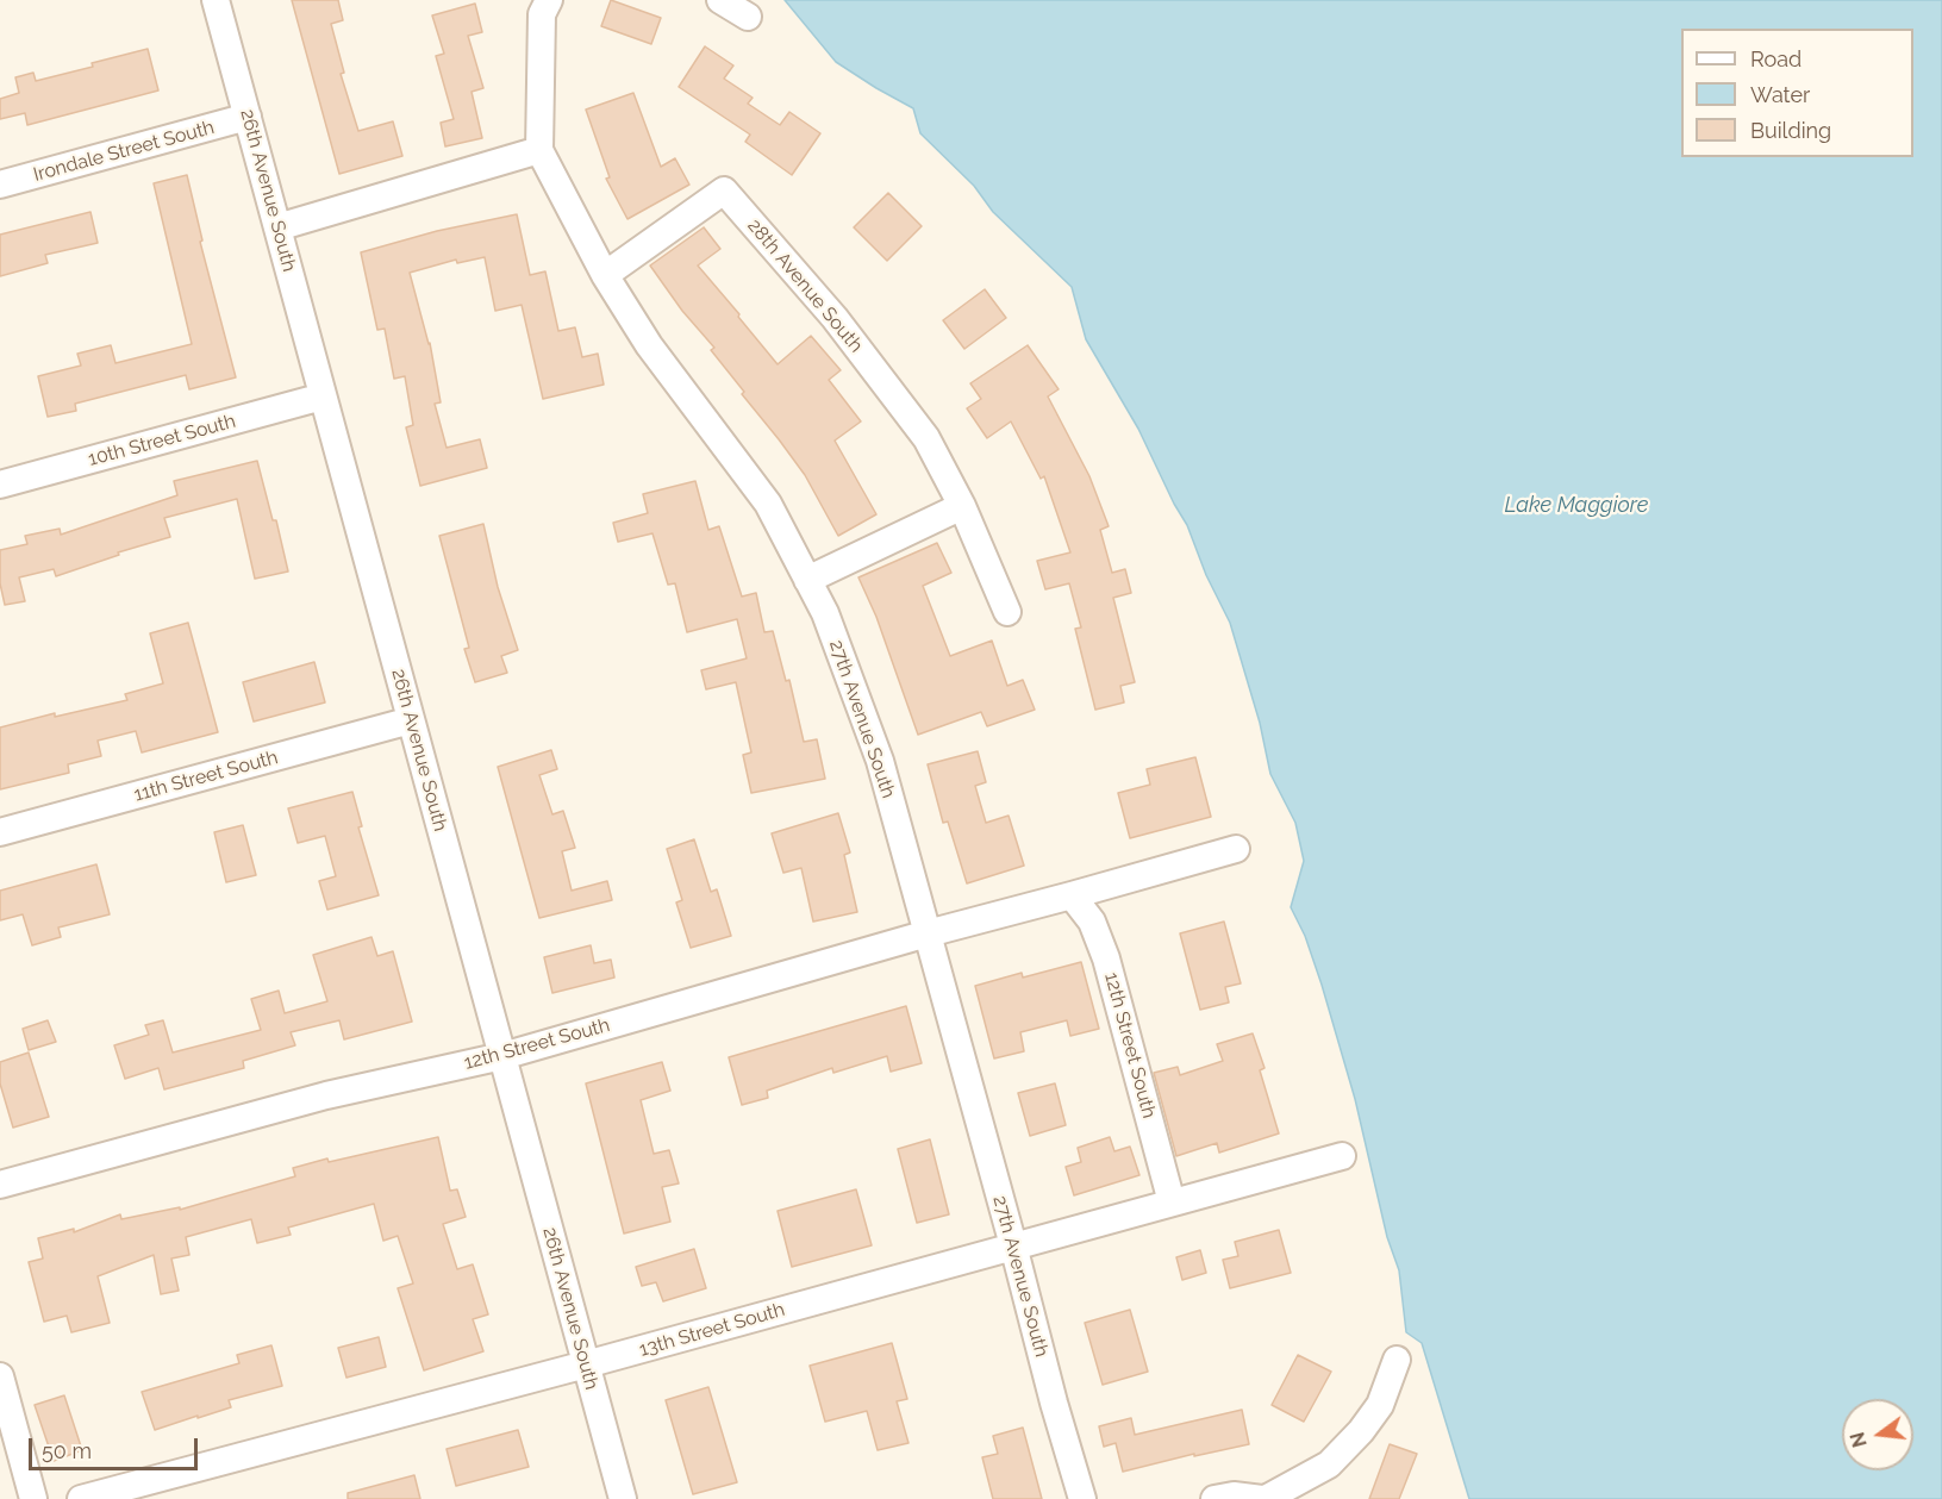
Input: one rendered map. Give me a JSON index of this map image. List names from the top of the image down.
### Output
{
  "streets": {
    "street": [
      "Irondale Street South",
      "26th Avenue South",
      "28th Avenue South",
      "10th Street South",
      "27th Avenue South",
      "11th Street South",
      "12th Street South",
      "13th Street South"
    ]
  },
  "crossings": [
    ["Irondale Street South", "26th Avenue South"],
    ["26th Avenue South", "10th Street South"],
    ["26th Avenue South", "11th Street South"],
    ["26th Avenue South", "12th Street South"],
    ["26th Avenue South", "13th Street South"],
    ["28th Avenue South", "27th Avenue South"],
    ["27th Avenue South", "12th Street South"],
    ["27th Avenue South", "13th Street South"],
    ["12th Street South", "13th Street South"]
  ],
  "water": ["Lake Maggiore"],
  "legend": ["Road", "Water", "Building"],
  "scale_bar": "50 m",
  "north": "left"
}
